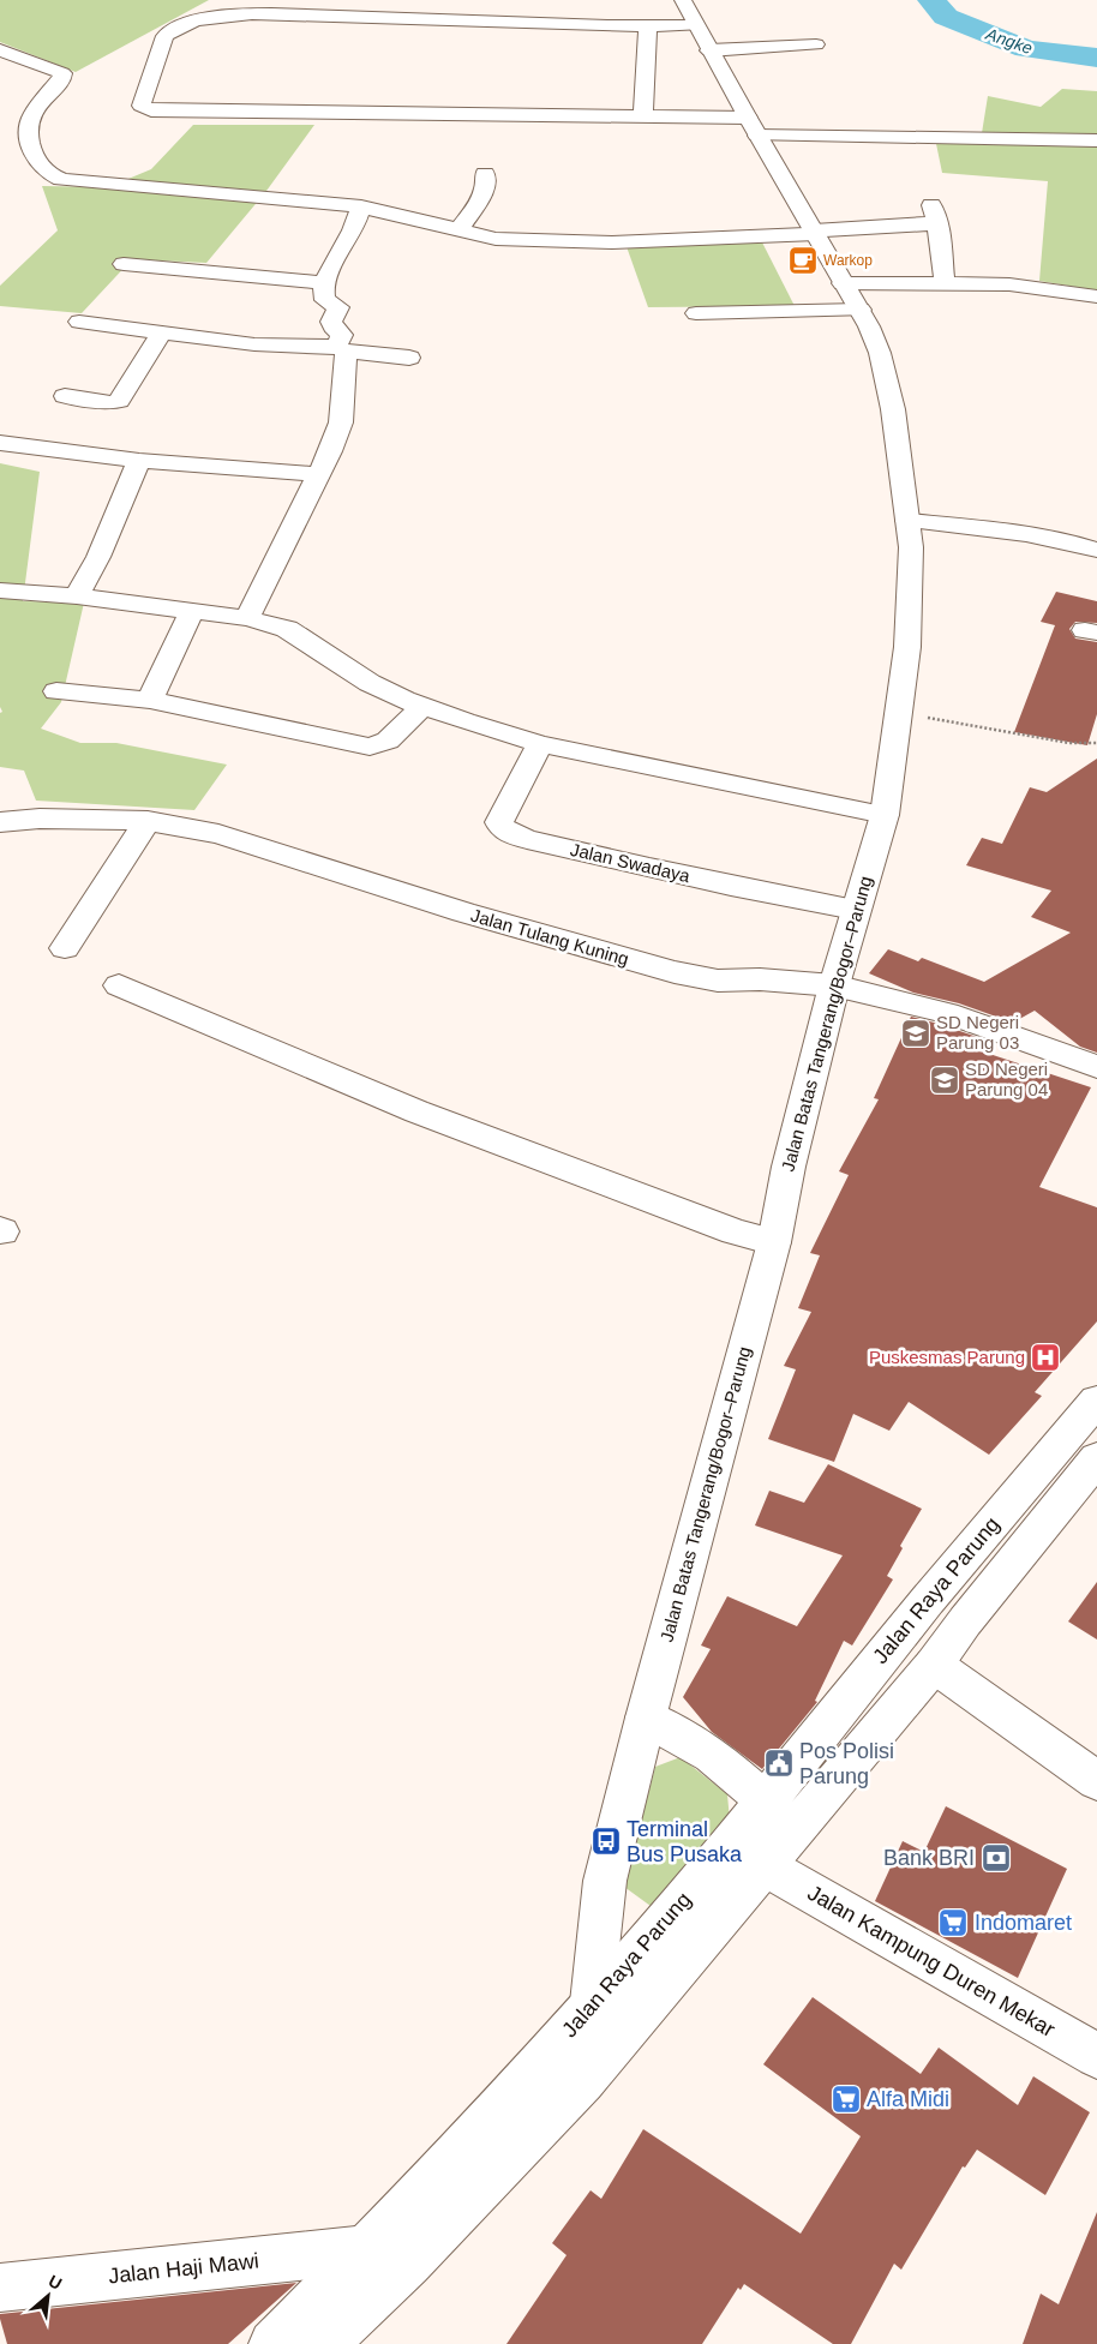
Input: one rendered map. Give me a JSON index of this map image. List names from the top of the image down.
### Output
{
  "streets": {
    "main road": [
      "Jalan Swadaya",
      "Jalan Tulang Kuning",
      "Jalan Batas Tangerang/Bogor–Parung",
      "Jalan Raya Parung",
      "Jalan Kampung Duren Mekar",
      "Jalan Haji Mawi"
    ]
  },
  "crossings": [
    ["Jalan Swadaya", "Jalan Batas Tangerang/Bogor–Parung"],
    ["Jalan Tulang Kuning", "Jalan Batas Tangerang/Bogor–Parung"],
    ["Jalan Batas Tangerang/Bogor–Parung", "Jalan Raya Parung"],
    ["Jalan Raya Parung", "Jalan Kampung Duren Mekar"],
    ["Jalan Raya Parung", "Jalan Haji Mawi"]
  ],
  "water": ["Angke"],
  "places": {
    "cafe": ["Warkop"],
    "school or university": ["SD Negeri Parung 03", "SD Negeri Parung 04"],
    "hospital": ["Puskesmas Parung"],
    "public building": ["Pos Polisi Parung"],
    "bus stop": ["Terminal Bus Pusaka"],
    "bank": ["Bank BRI"],
    "supermarket": ["Indomaret", "Alfa Midi"]
  },
  "north": "top right"
}
